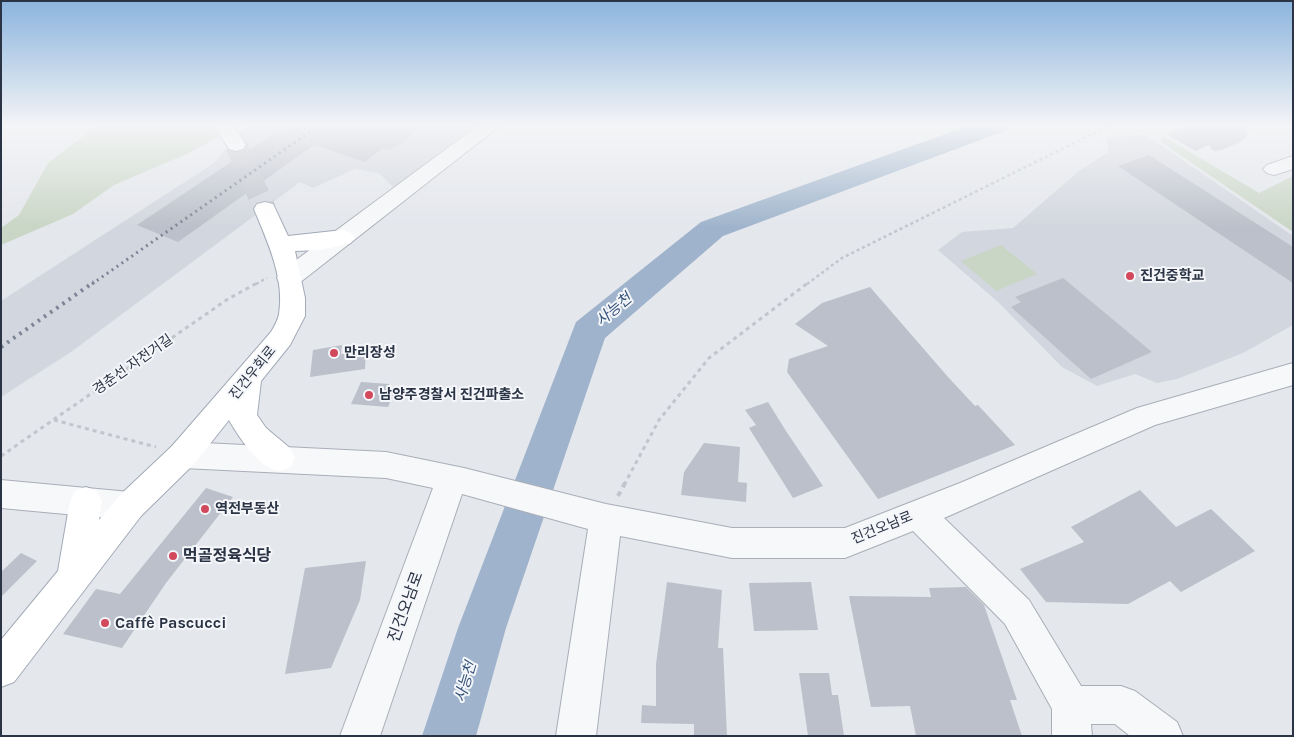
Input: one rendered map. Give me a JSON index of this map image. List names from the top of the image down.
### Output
{
  "streets": {
    "main road": ["진건우회로"],
    "street": ["진건오남로"],
    "path": ["경춘선 자전거길"]
  },
  "crossings": [
    ["경춘선 자전거길", "진건우회로"],
    ["진건우회로", "진건오남로"]
  ],
  "water": ["사능천"],
  "places": [
    "진건중학교",
    "만리장성",
    "남양주경찰서 진건파출소",
    "역전부동산",
    "먹골정육식당",
    "Caffè Pascucci"
  ]
}
